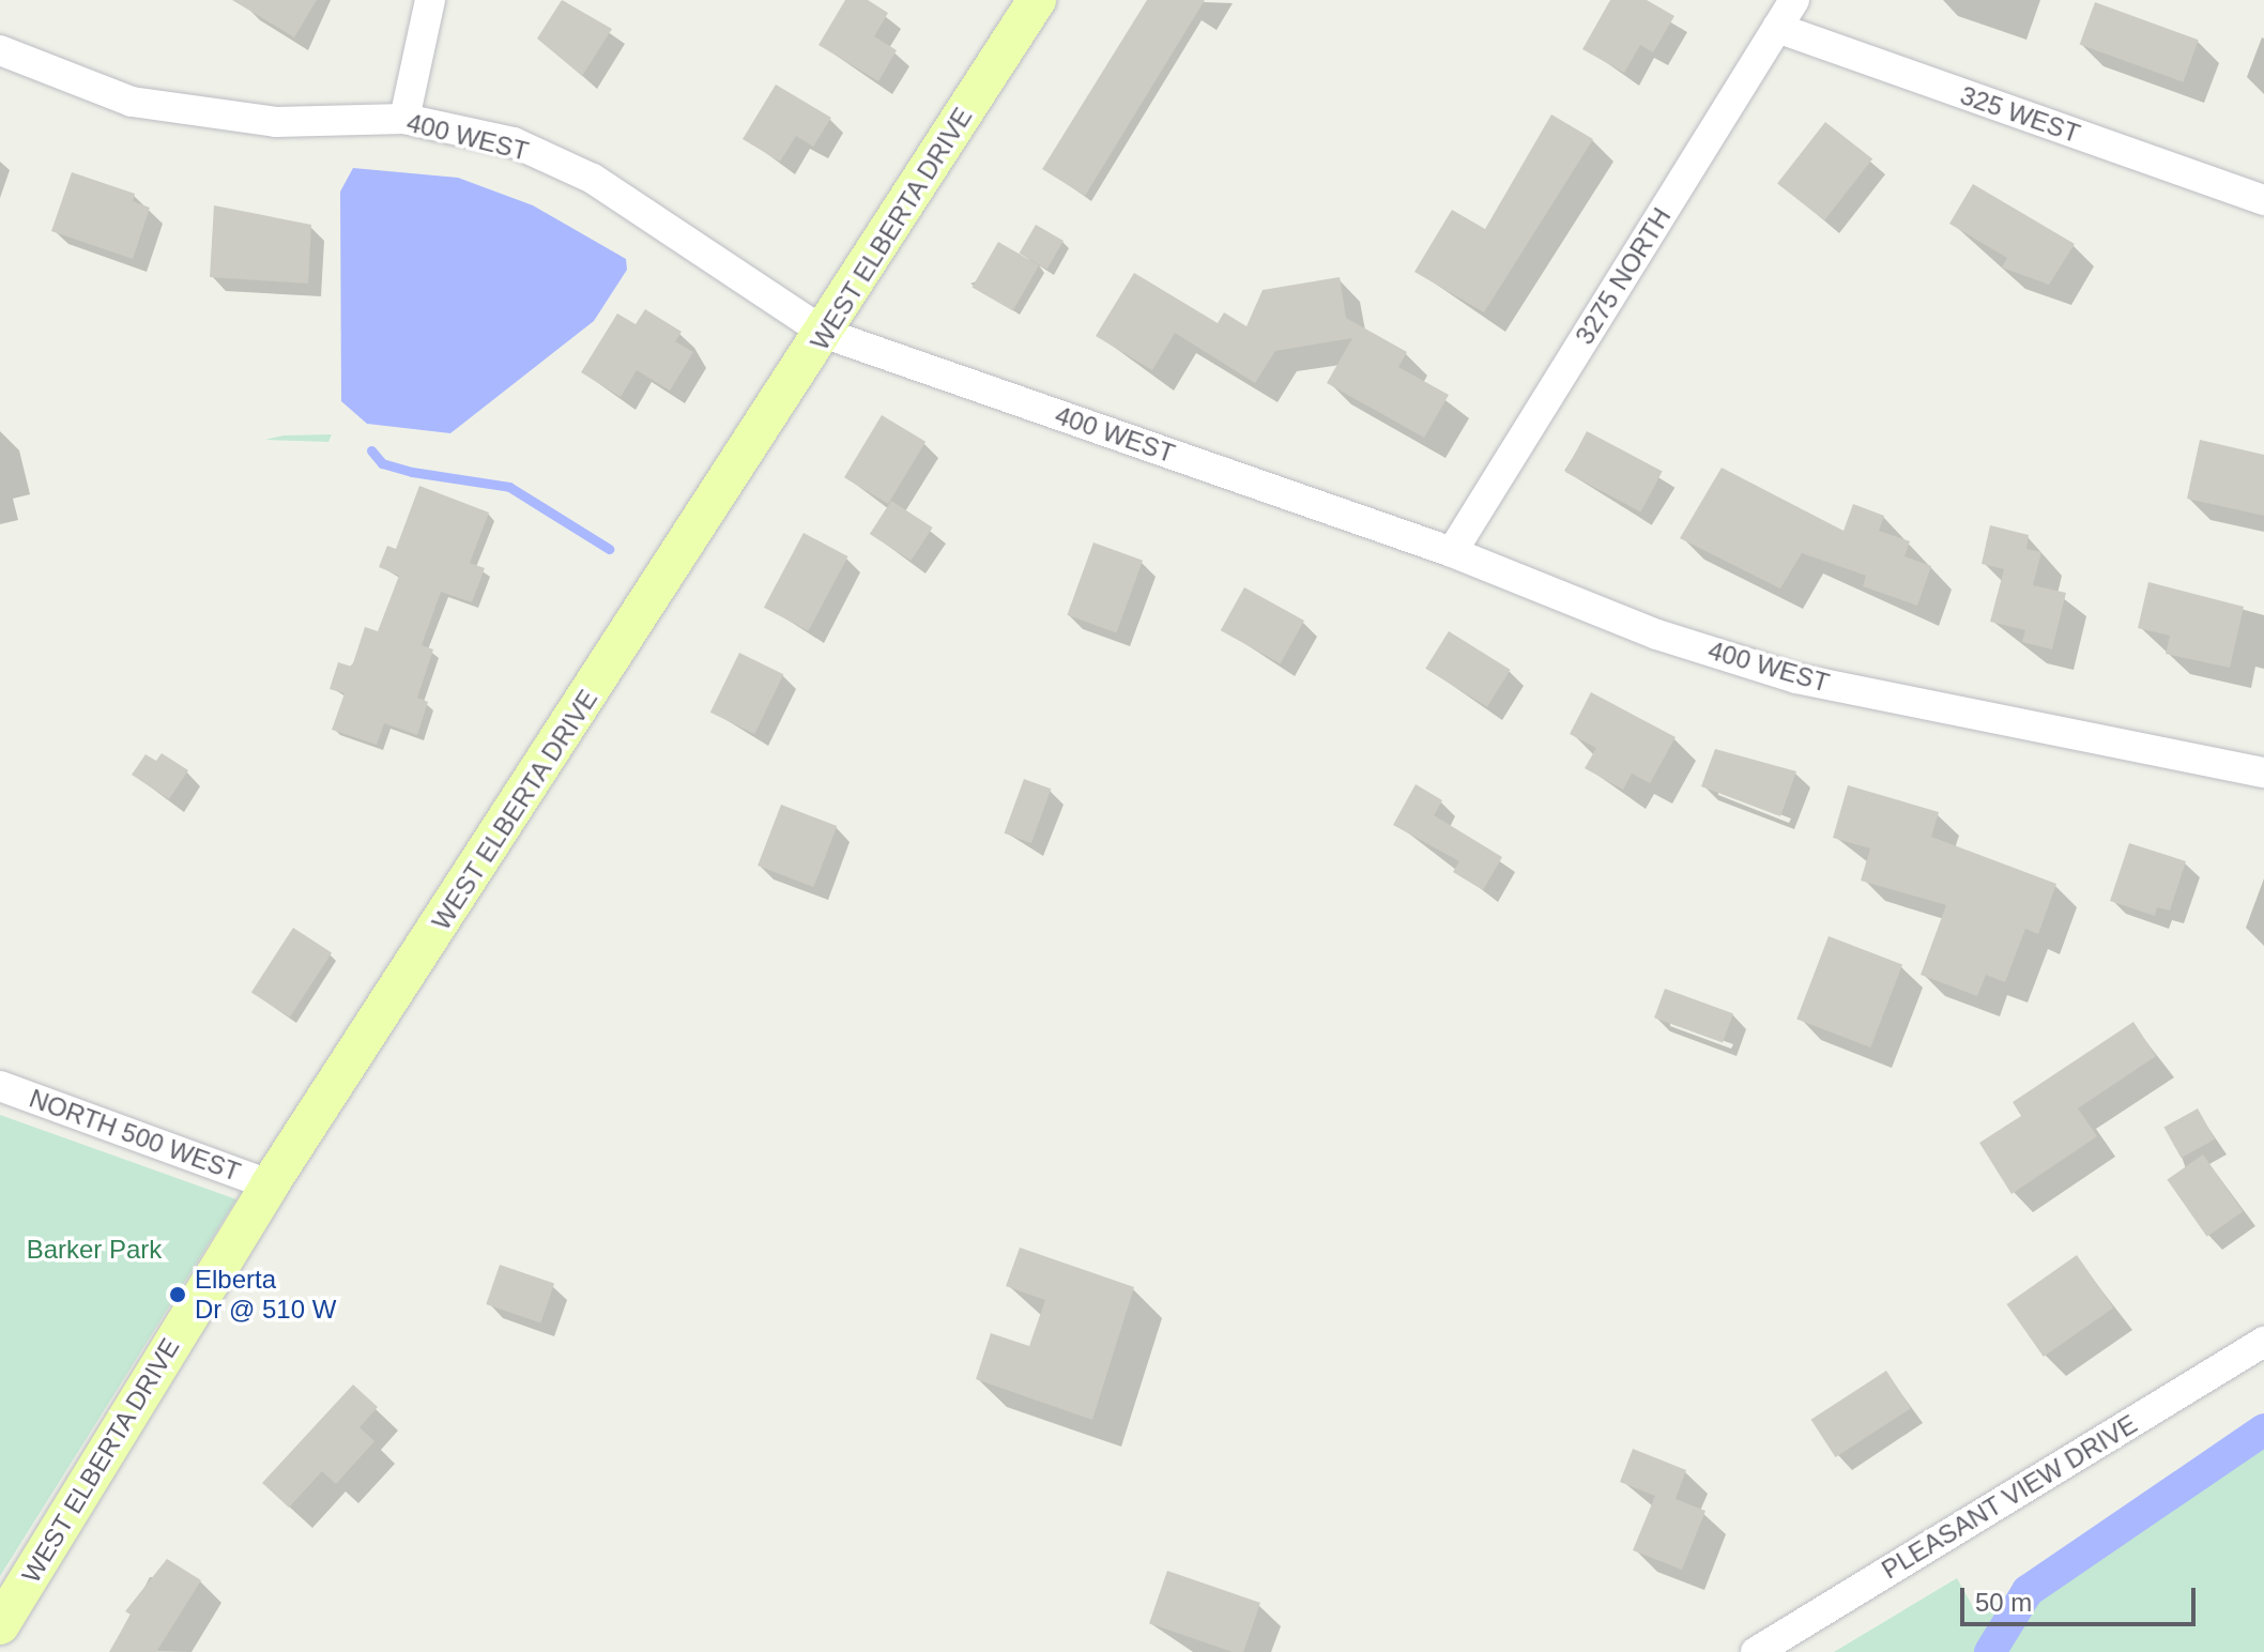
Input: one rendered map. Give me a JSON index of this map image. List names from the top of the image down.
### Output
{
  "streets": {
    "main road": ["WEST ELBERTA DRIVE"],
    "street": [
      "325 WEST",
      "400 WEST",
      "3275 NORTH",
      "NORTH 500 WEST",
      "PLEASANT VIEW DRIVE"
    ]
  },
  "crossings": [
    ["325 WEST", "3275 NORTH"],
    ["400 WEST", "WEST ELBERTA DRIVE"],
    ["400 WEST", "3275 NORTH"],
    ["WEST ELBERTA DRIVE", "NORTH 500 WEST"]
  ],
  "parks": ["Barker Park"],
  "places": ["Elberta Dr @ 510 W"],
  "scale_bar": "50 m"
}
